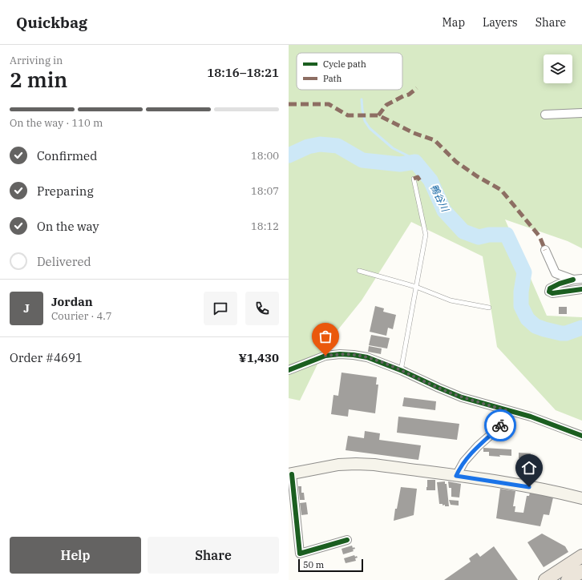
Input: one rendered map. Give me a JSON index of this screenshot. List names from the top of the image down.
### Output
{
  "water": ["鴨谷川"],
  "legend": ["Cycle path", "Path"],
  "scale_bar": "50 m",
  "page": {
    "header": "Quickbag",
    "nav": ["Map", "Layers", "Share"],
    "heading": ["2 min", "Arriving in", "18:16–18:21"],
    "panel": [
      "Jordan",
      "Courier · 4.7",
      "Order #4691",
      "¥1,430"
    ],
    "bar": "On the way · 110 m",
    "list": [
      ["Confirmed", "18:00"],
      ["Preparing", "18:07"],
      ["On the way", "18:12"],
      "Delivered"
    ],
    "round": "J",
    "buttons": ["Help", "Share"],
    "scale": "50 m"
  }
}
